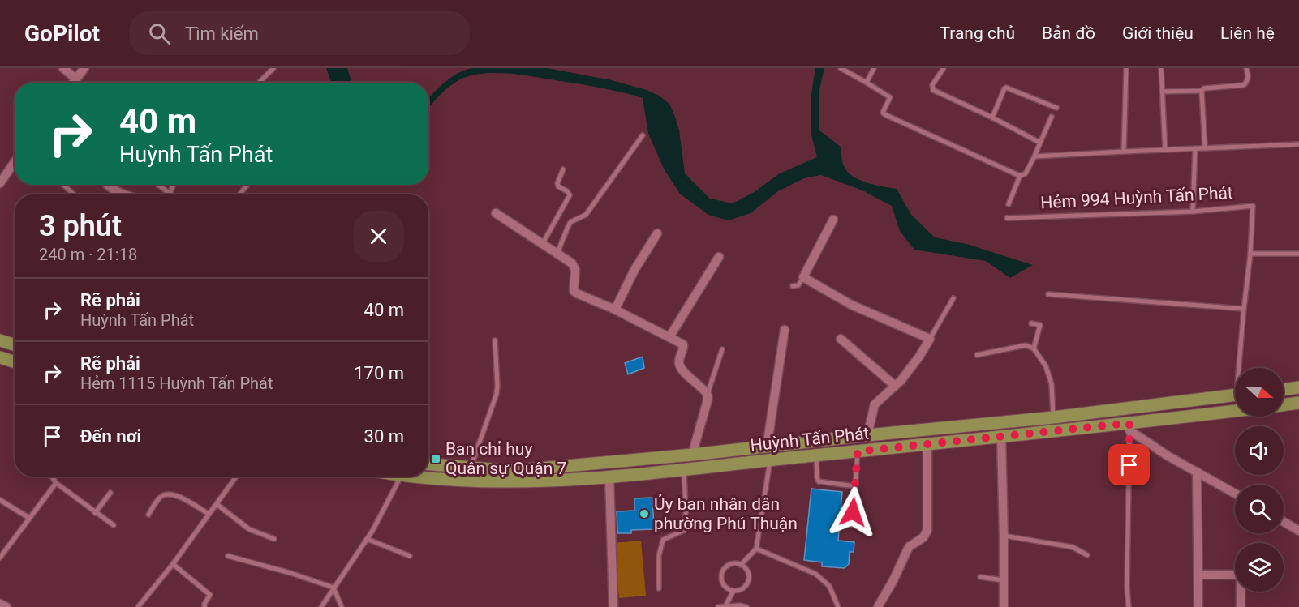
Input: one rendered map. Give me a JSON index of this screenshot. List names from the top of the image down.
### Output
{
  "streets": {
    "main road": ["Huỳnh Tấn Phát"],
    "lane": ["Hẻm 994 Huỳnh Tấn Phát"]
  },
  "places": {
    "transit": ["Ban chỉ huy Quân sự Quận 7"],
    "other": ["Ủy ban nhân dân phường Phú Thuận"]
  },
  "north": "right",
  "page": {
    "header": "GoPilot",
    "search": "Tìm kiếm",
    "nav": [
      "Trang chủ",
      "Bản đồ",
      "Giới thiệu",
      "Liên hệ"
    ],
    "turn": ["40 m", "Huỳnh Tấn Phát"],
    "heading": ["3 phút", "240 m · 21:18"],
    "list": [
      {
        "name": "Rẽ phải",
        "note": "Huỳnh Tấn Phát",
        "value": "40 m"
      },
      {
        "name": "Rẽ phải",
        "note": "Hẻm 1115 Huỳnh Tấn Phát",
        "value": "170 m"
      },
      {
        "name": "Đến nơi",
        "value": "30 m"
      }
    ]
  }
}
